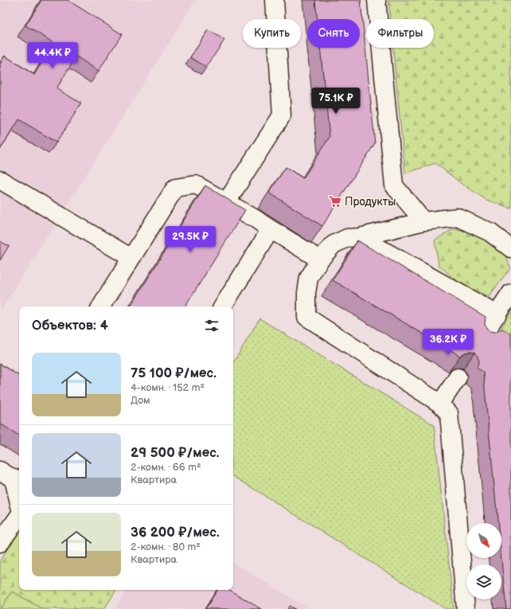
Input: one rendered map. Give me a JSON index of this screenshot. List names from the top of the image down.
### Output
{
  "places": {
    "supermarket": ["Продукты"]
  },
  "north": "bottom right",
  "page": {
    "chip": ["Купить", "Снять", "Фильтры"],
    "price": [
      "44.4K ₽",
      "75.1K ₽",
      "29.5K ₽",
      "36.2K ₽"
    ],
    "heading": "Объектов: 4",
    "list": [
      {
        "name": "75 100 ₽/мес.",
        "note": "4-комн. · 152 m² · Дом"
      },
      {
        "name": "29 500 ₽/мес.",
        "note": "2-комн. · 66 m² · Квартира"
      },
      {
        "name": "36 200 ₽/мес.",
        "note": "2-комн. · 80 m² · Квартира"
      }
    ]
  }
}
